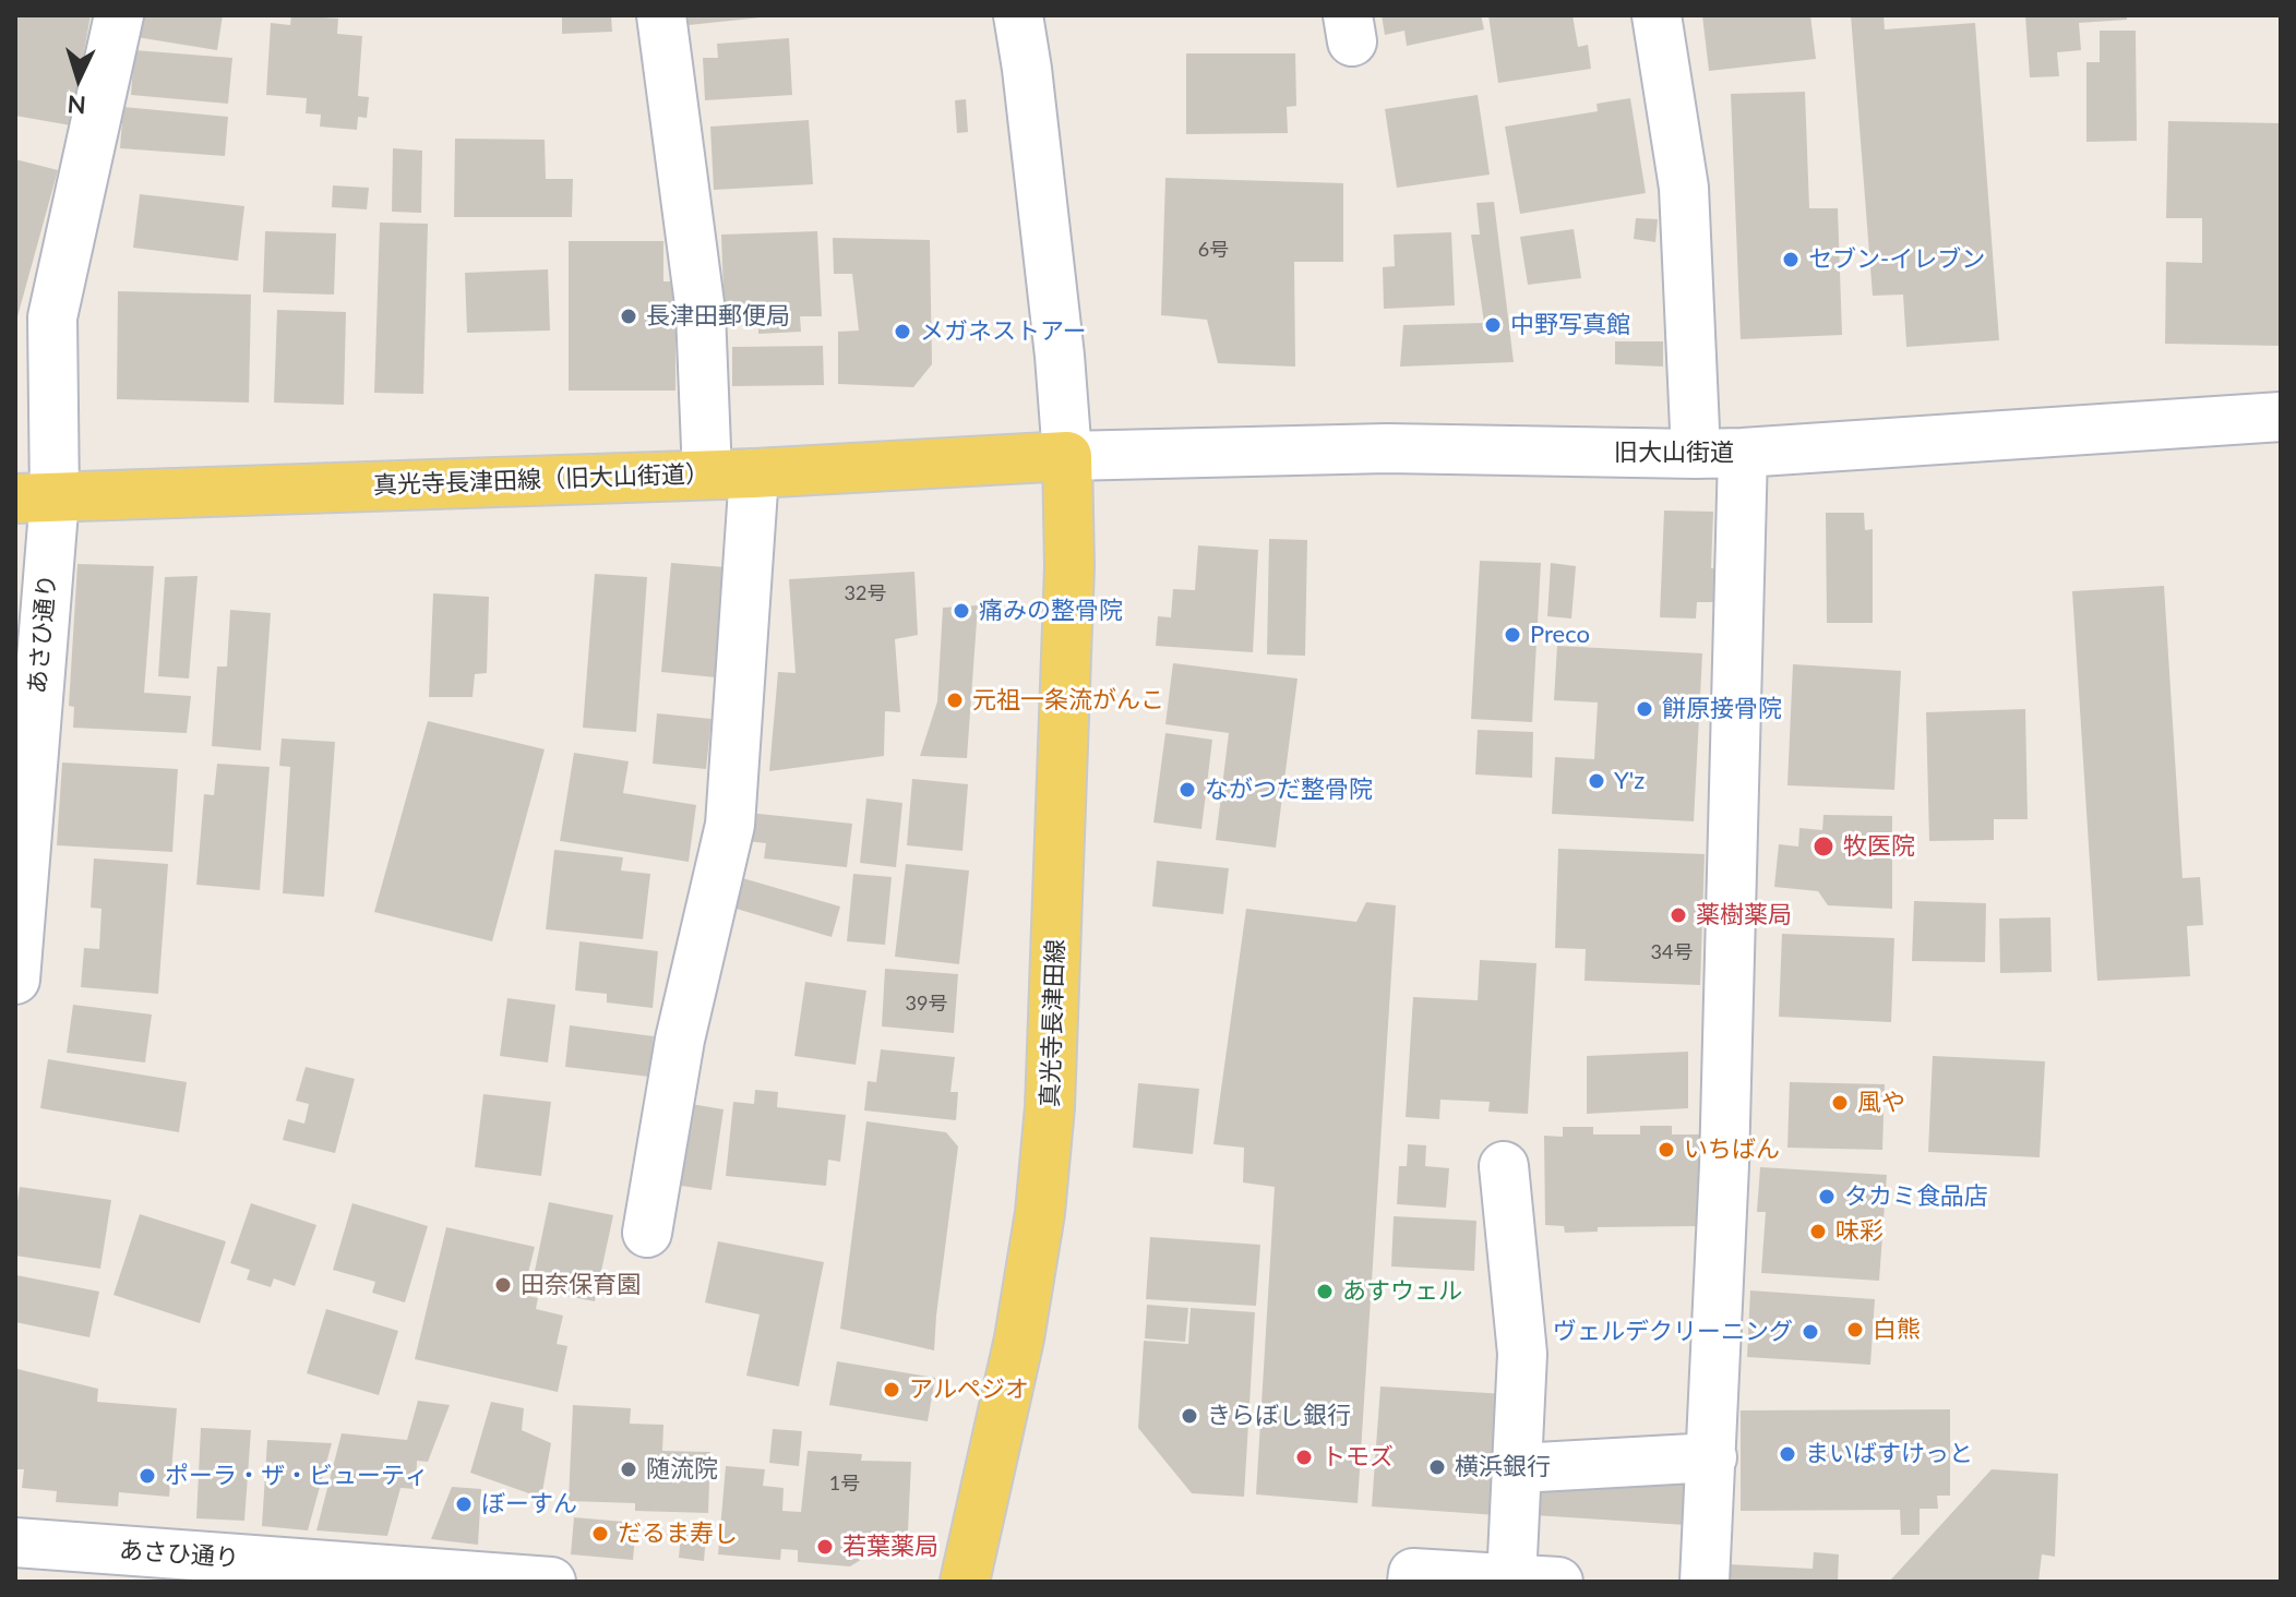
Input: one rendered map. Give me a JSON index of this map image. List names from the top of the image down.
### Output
{
  "streets": {
    "main road": ["真光寺長津田線（旧大山街道）", "真光寺長津田線"],
    "street": ["旧大山街道", "あさひ通り"]
  },
  "crossings": [
    ["旧大山街道", "真光寺長津田線（旧大山街道）"],
    ["旧大山街道", "真光寺長津田線"],
    ["真光寺長津田線（旧大山街道）", "あさひ通り"],
    ["真光寺長津田線（旧大山街道）", "真光寺長津田線"]
  ],
  "places": [
    "セブン-イレブン",
    "長津田郵便局",
    "中野写真館",
    "メガネストアー",
    "痛みの整骨院",
    "Preco",
    "元祖一条流がんこ",
    "餅原接骨院",
    "Y'z",
    "ながつだ整骨院",
    "牧医院",
    "薬樹薬局",
    "風や",
    "いちばん",
    "タカミ食品店",
    "味彩",
    "田奈保育園",
    "あすウェル",
    "白熊",
    "ヴェルデクリーニング",
    "アルペジオ",
    "きらぼし銀行",
    "まいばすけっと",
    "トモズ",
    "横浜銀行",
    "随流院",
    "ポーラ・ザ・ビューティ",
    "ぼーすん",
    "だるま寿し",
    "若葉薬局"
  ],
  "house_numbers": [
    "6号",
    "32号",
    "34号",
    "39号",
    "1号"
  ],
  "north": "bottom"
}
